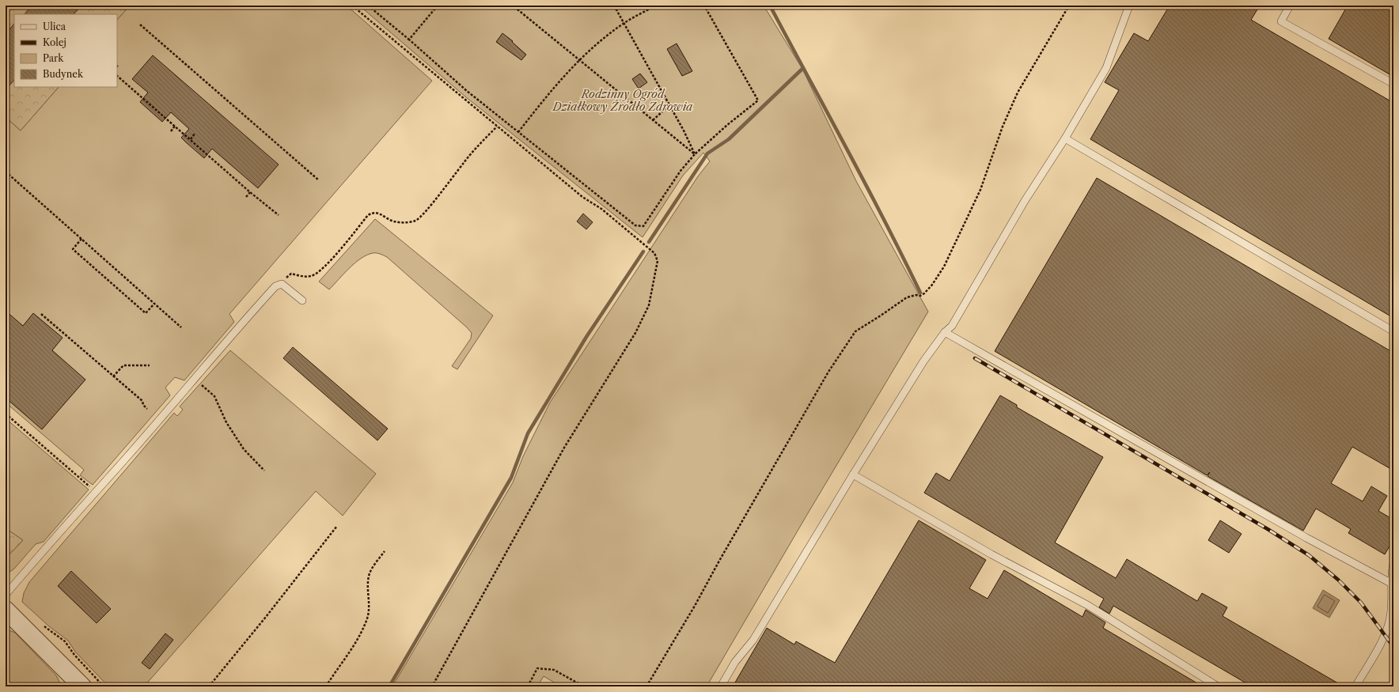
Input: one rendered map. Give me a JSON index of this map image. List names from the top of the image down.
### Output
{
  "parks": ["Rodzinny Ogród Działkowy Źródło Zdrowia"],
  "legend": [
    "Ulica",
    "Kolej",
    "Park",
    "Budynek"
  ]
}
